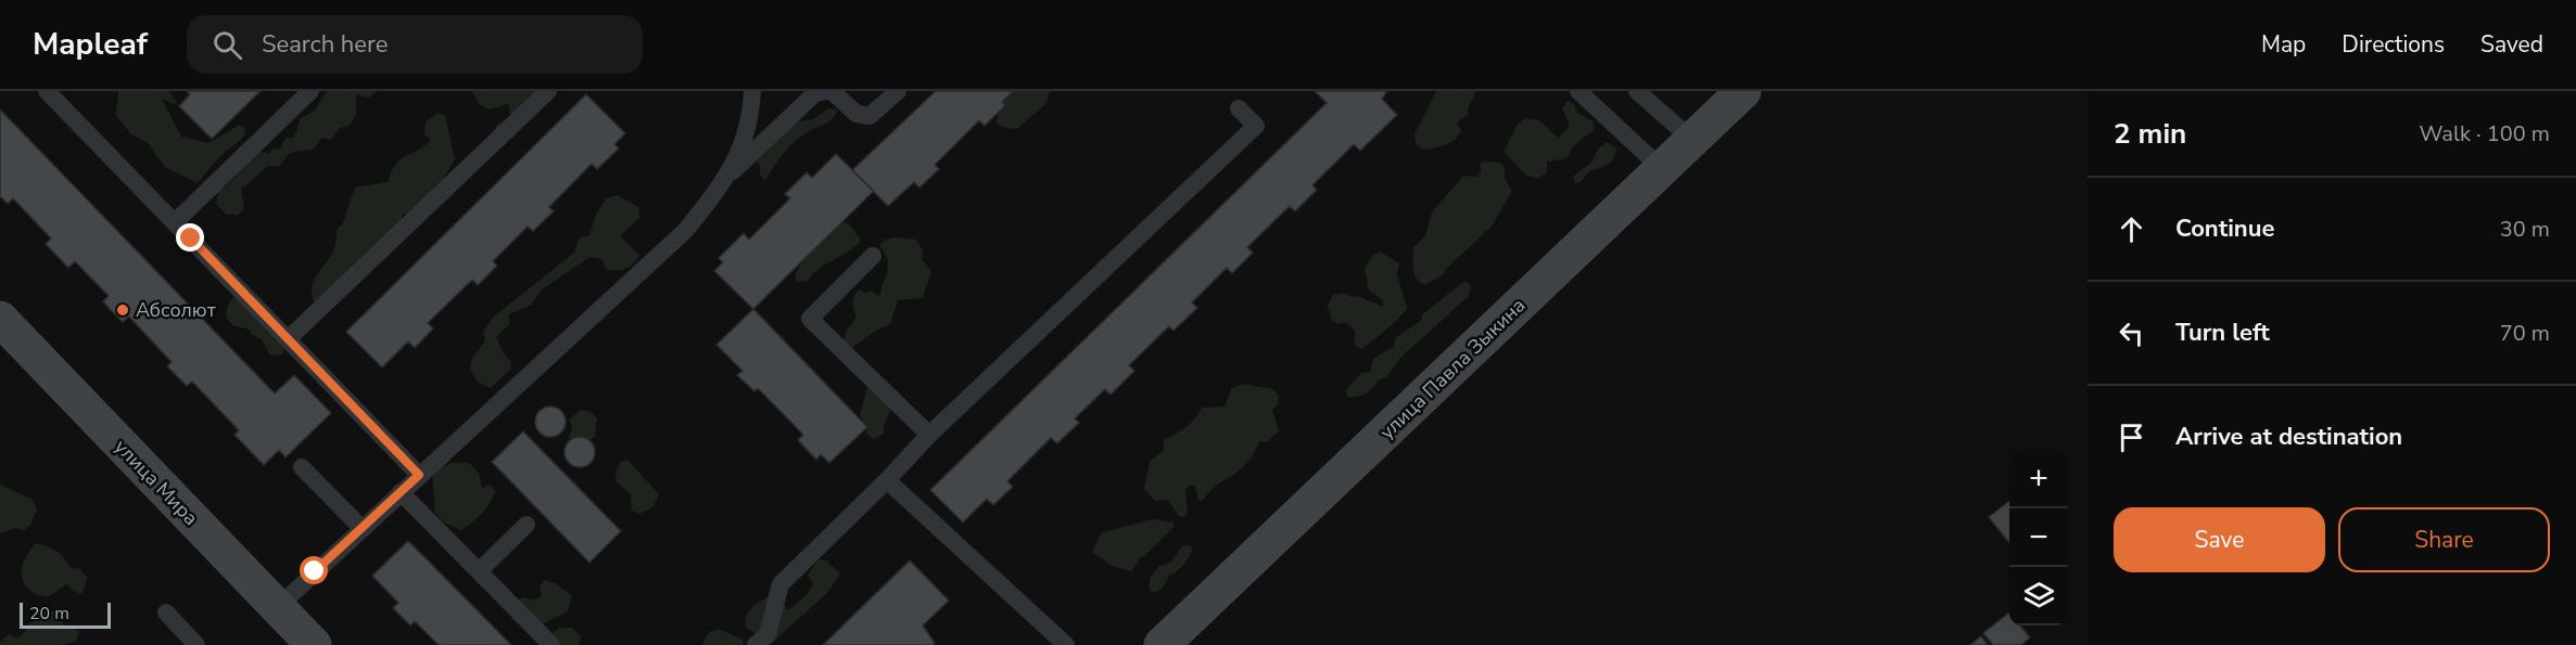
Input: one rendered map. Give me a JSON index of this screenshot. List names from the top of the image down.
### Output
{
  "streets": {
    "main road": ["улица Павла Зыкина", "улица Мира"]
  },
  "places": ["Абсолют"],
  "scale_bar": "20 m",
  "page": {
    "header": "Mapleaf",
    "search": "Search here",
    "nav": ["Map", "Directions", "Saved"],
    "heading": ["2 min", "Walk · 100 m"],
    "list": [
      ["Continue", "30 m"],
      ["Turn left", "70 m"],
      "Arrive at destination"
    ],
    "map_buttons": ["+", "−"],
    "buttons": ["Save", "Share"],
    "scale": "20 m"
  }
}
